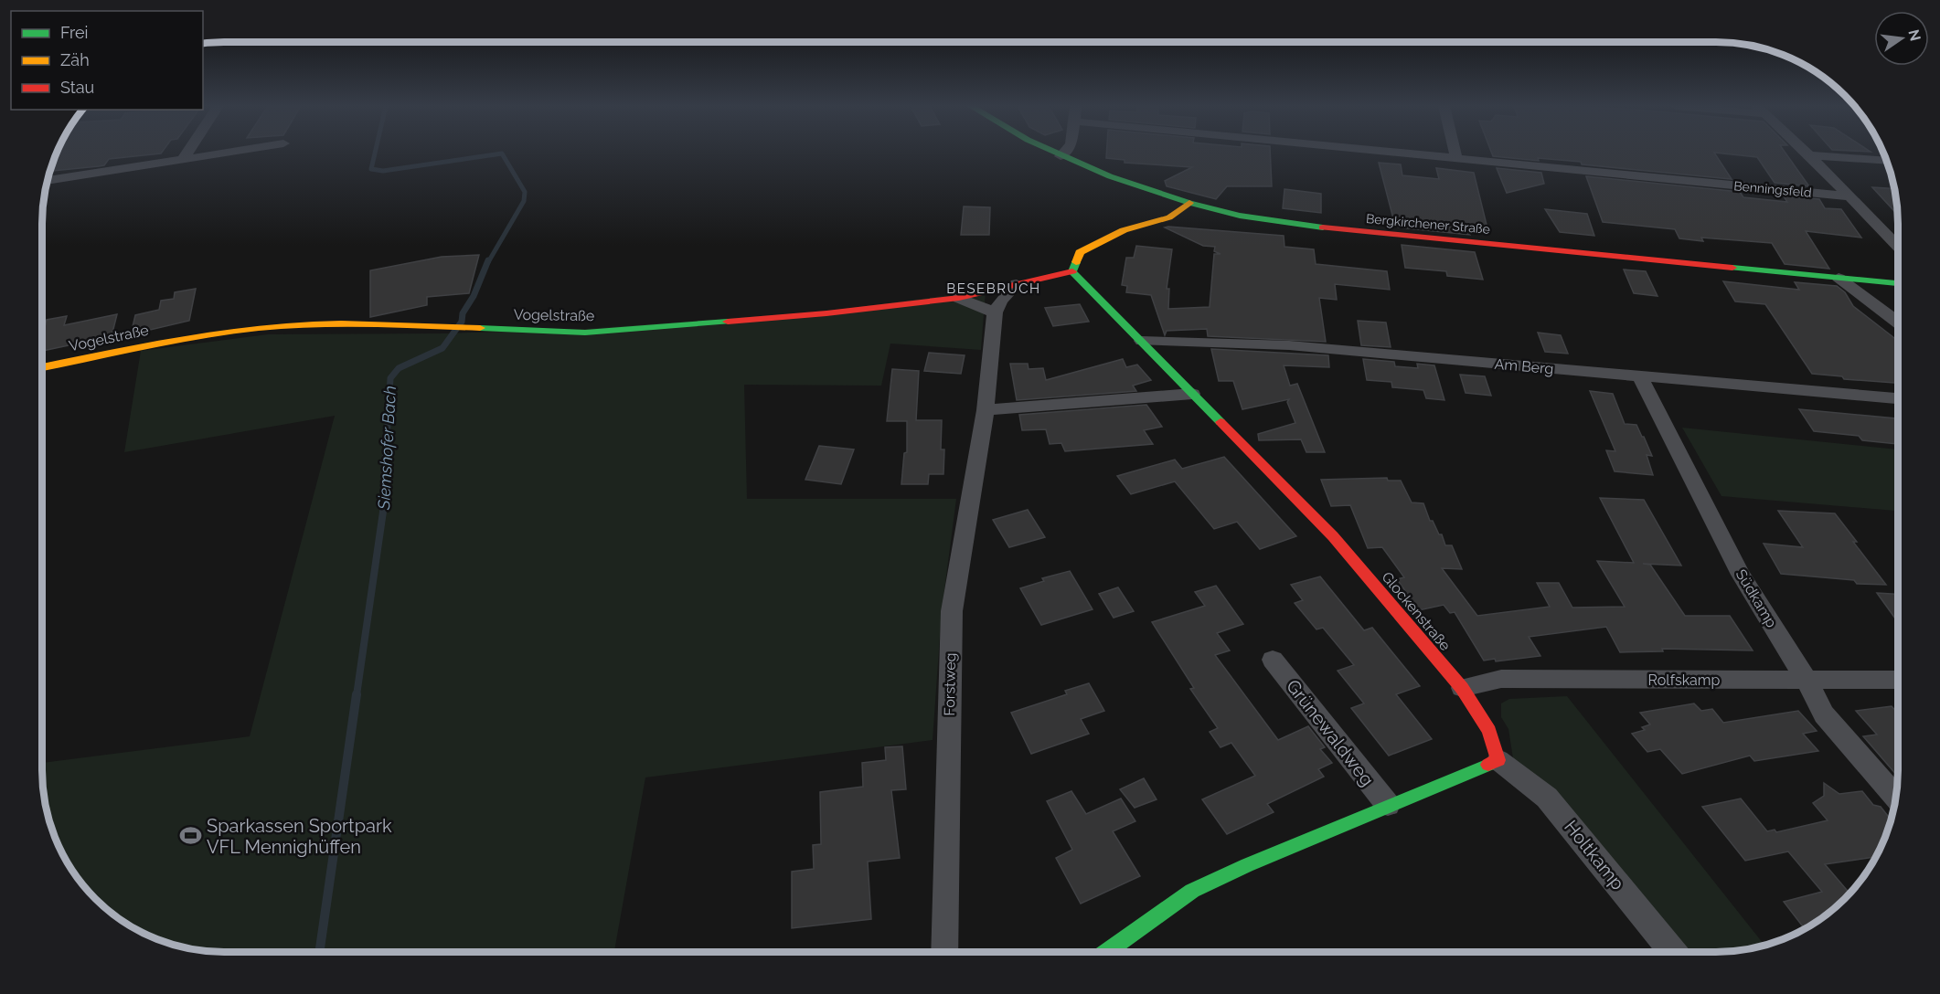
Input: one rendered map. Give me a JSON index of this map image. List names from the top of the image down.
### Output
{
  "streets": {
    "street": [
      "Benningsfeld",
      "Bergkirchener Straße",
      "Vogelstraße",
      "Am Berg",
      "Südkamp",
      "Glockenstraße",
      "Rolfskamp",
      "Forstweg",
      "Grünewaldweg",
      "Holtkamp"
    ]
  },
  "crossings": [
    ["Vogelstraße", "Glockenstraße"],
    ["Am Berg", "Südkamp"],
    ["Am Berg", "Glockenstraße"],
    ["Südkamp", "Rolfskamp"],
    ["Glockenstraße", "Rolfskamp"],
    ["Glockenstraße", "Holtkamp"]
  ],
  "districts": ["BESEBRUCH"],
  "water": ["Siemshofer Bach"],
  "places": {
    "sports": ["Sparkassen Sportpark VFL Mennighüffen"]
  },
  "legend": ["Frei", "Zäh", "Stau"],
  "north": "right"
}
